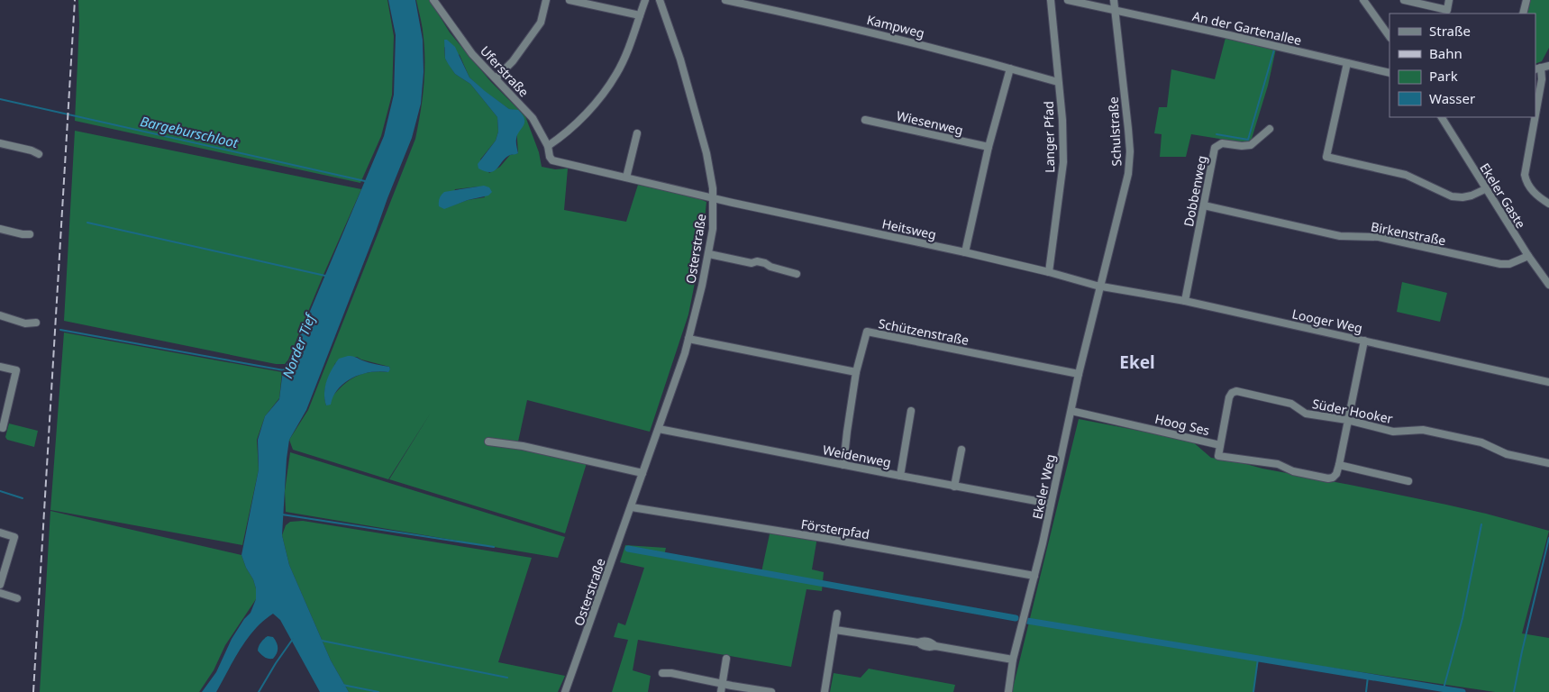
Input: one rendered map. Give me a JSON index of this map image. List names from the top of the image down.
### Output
{
  "streets": {
    "street": [
      "Kampweg",
      "An der Gartenallee",
      "Uferstraße",
      "Wiesenweg",
      "Schulstraße",
      "Langer Pfad",
      "Dobbenweg",
      "Ekeler Gaste",
      "Heitsweg",
      "Birkenstraße",
      "Osterstraße",
      "Looger Weg",
      "Schützenstraße",
      "Süder Hooker",
      "Hoog Ses",
      "Weidenweg",
      "Ekeler Weg",
      "Försterpfad"
    ]
  },
  "crossings": [
    ["Kampweg", "Langer Pfad"],
    ["An der Gartenallee", "Schulstraße"],
    ["Uferstraße", "Heitsweg"],
    ["Schulstraße", "Heitsweg"],
    ["Schulstraße", "Looger Weg"],
    ["Schulstraße", "Ekeler Weg"],
    ["Langer Pfad", "Heitsweg"],
    ["Dobbenweg", "Birkenstraße"],
    ["Dobbenweg", "Looger Weg"],
    ["Ekeler Gaste", "Birkenstraße"],
    ["Heitsweg", "Osterstraße"],
    ["Heitsweg", "Looger Weg"],
    ["Heitsweg", "Ekeler Weg"],
    ["Osterstraße", "Weidenweg"],
    ["Osterstraße", "Försterpfad"],
    ["Looger Weg", "Ekeler Weg"],
    ["Schützenstraße", "Ekeler Weg"],
    ["Süder Hooker", "Hoog Ses"],
    ["Hoog Ses", "Ekeler Weg"],
    ["Weidenweg", "Ekeler Weg"],
    ["Ekeler Weg", "Försterpfad"]
  ],
  "districts": ["Ekel"],
  "water": ["Bargeburschloot", "Norder Tief"],
  "legend": [
    "Straße",
    "Bahn",
    "Park",
    "Wasser"
  ]
}
